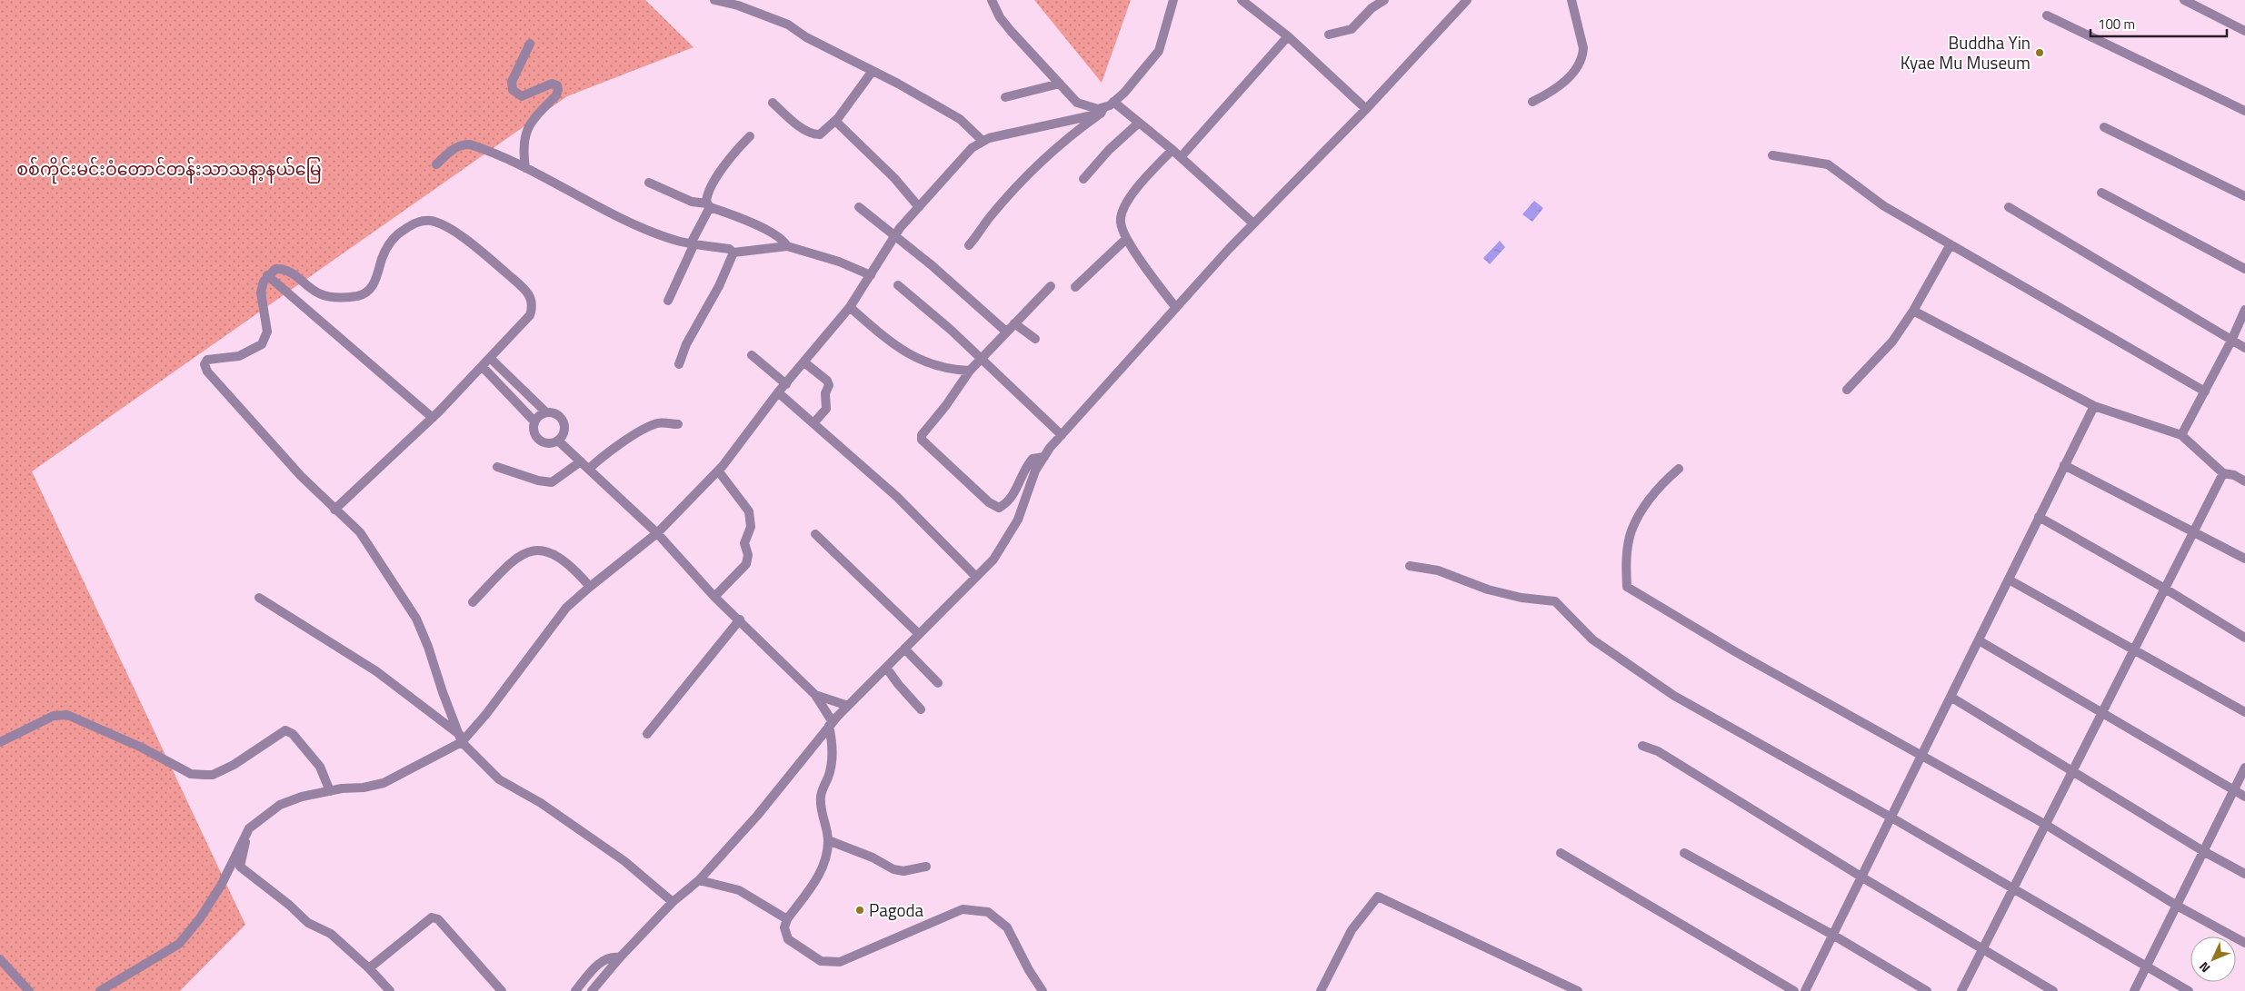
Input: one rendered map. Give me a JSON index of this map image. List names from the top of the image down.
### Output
{
  "parks": ["စစ်ကိုင်းမင်းဝံတောင်တန်းသာသနာ့နယ်မြေ"],
  "places": ["Buddha Yin Kyae Mu Museum", "Pagoda"],
  "scale_bar": "100 m",
  "north": "bottom left"
}
